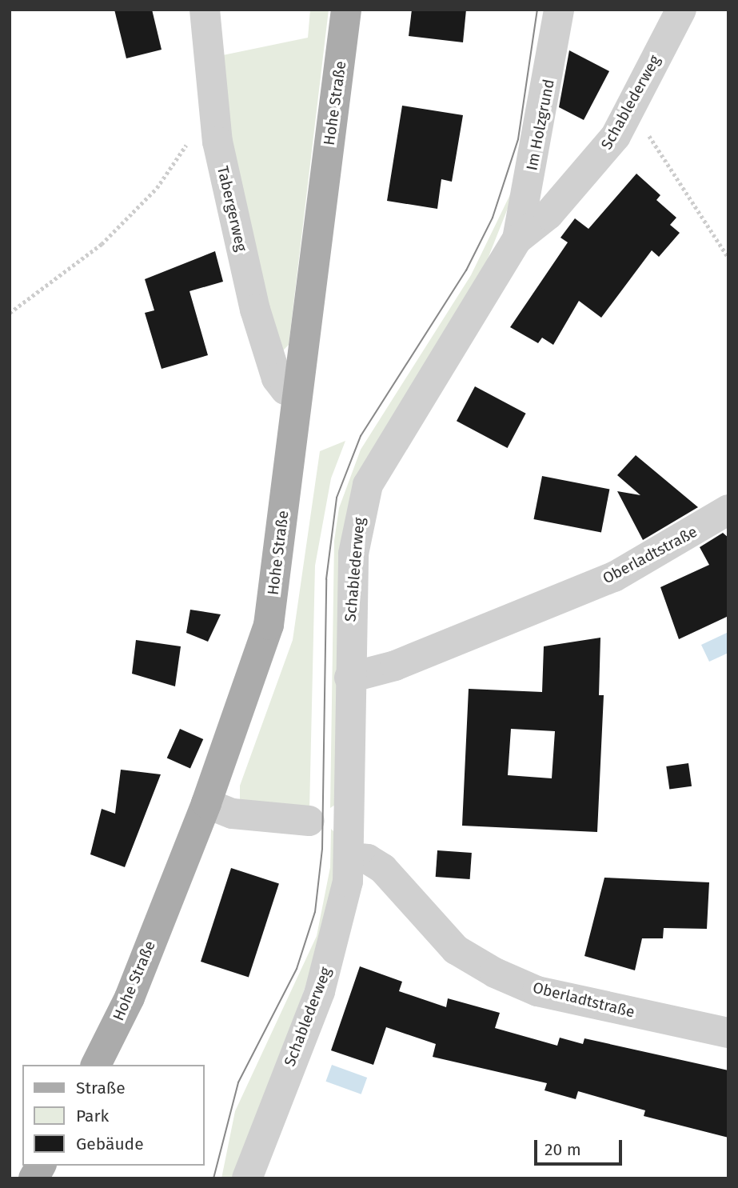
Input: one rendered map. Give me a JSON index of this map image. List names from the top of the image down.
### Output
{
  "streets": {
    "main road": ["Hohe Straße"],
    "street": [
      "Schablederweg",
      "Im Holzgrund",
      "Tabergerweg",
      "Oberladtstraße"
    ]
  },
  "crossings": [
    ["Schablederweg", "Im Holzgrund"],
    ["Schablederweg", "Oberladtstraße"],
    ["Hohe Straße", "Tabergerweg"]
  ],
  "legend": ["Straße", "Park", "Gebäude"],
  "scale_bar": "20 m"
}
